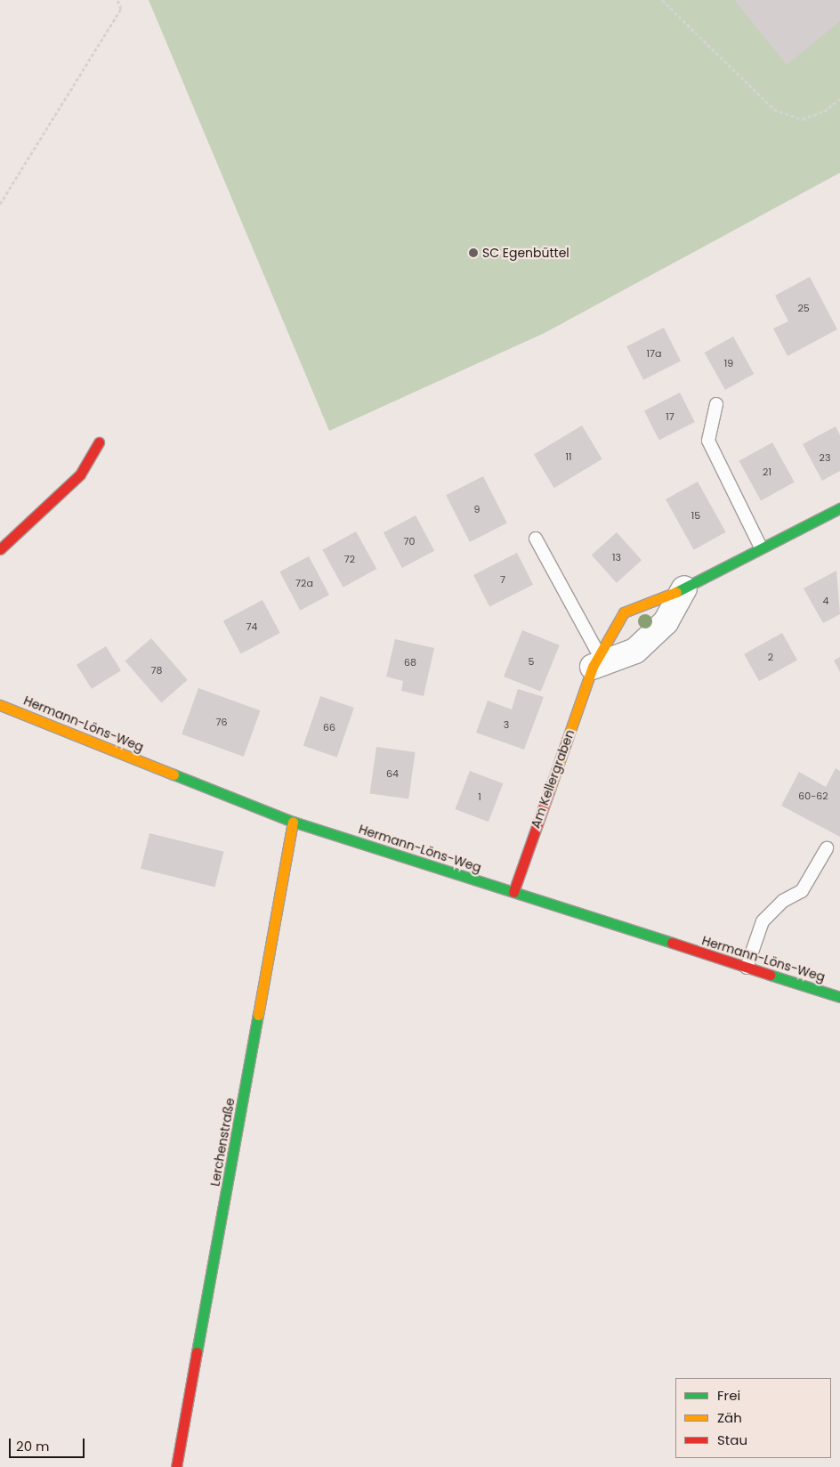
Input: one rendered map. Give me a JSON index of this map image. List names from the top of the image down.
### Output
{
  "streets": {
    "street": ["Hermann-Löns-Weg", "Am Kellergraben", "Lerchenstraße"]
  },
  "crossings": [
    ["Hermann-Löns-Weg", "Am Kellergraben"],
    ["Hermann-Löns-Weg", "Lerchenstraße"]
  ],
  "places": ["SC Egenbüttel"],
  "house_numbers": [
    "25",
    "17a",
    "19",
    "17",
    "11",
    "23",
    "21",
    "9",
    "15",
    "70",
    "13",
    "72",
    "7",
    "72a",
    "4",
    "74",
    "2",
    "5",
    "68",
    "78",
    "76",
    "3",
    "66",
    "64",
    "60-62",
    "1"
  ],
  "legend": ["Frei", "Zäh", "Stau"],
  "scale_bar": "20 m"
}
